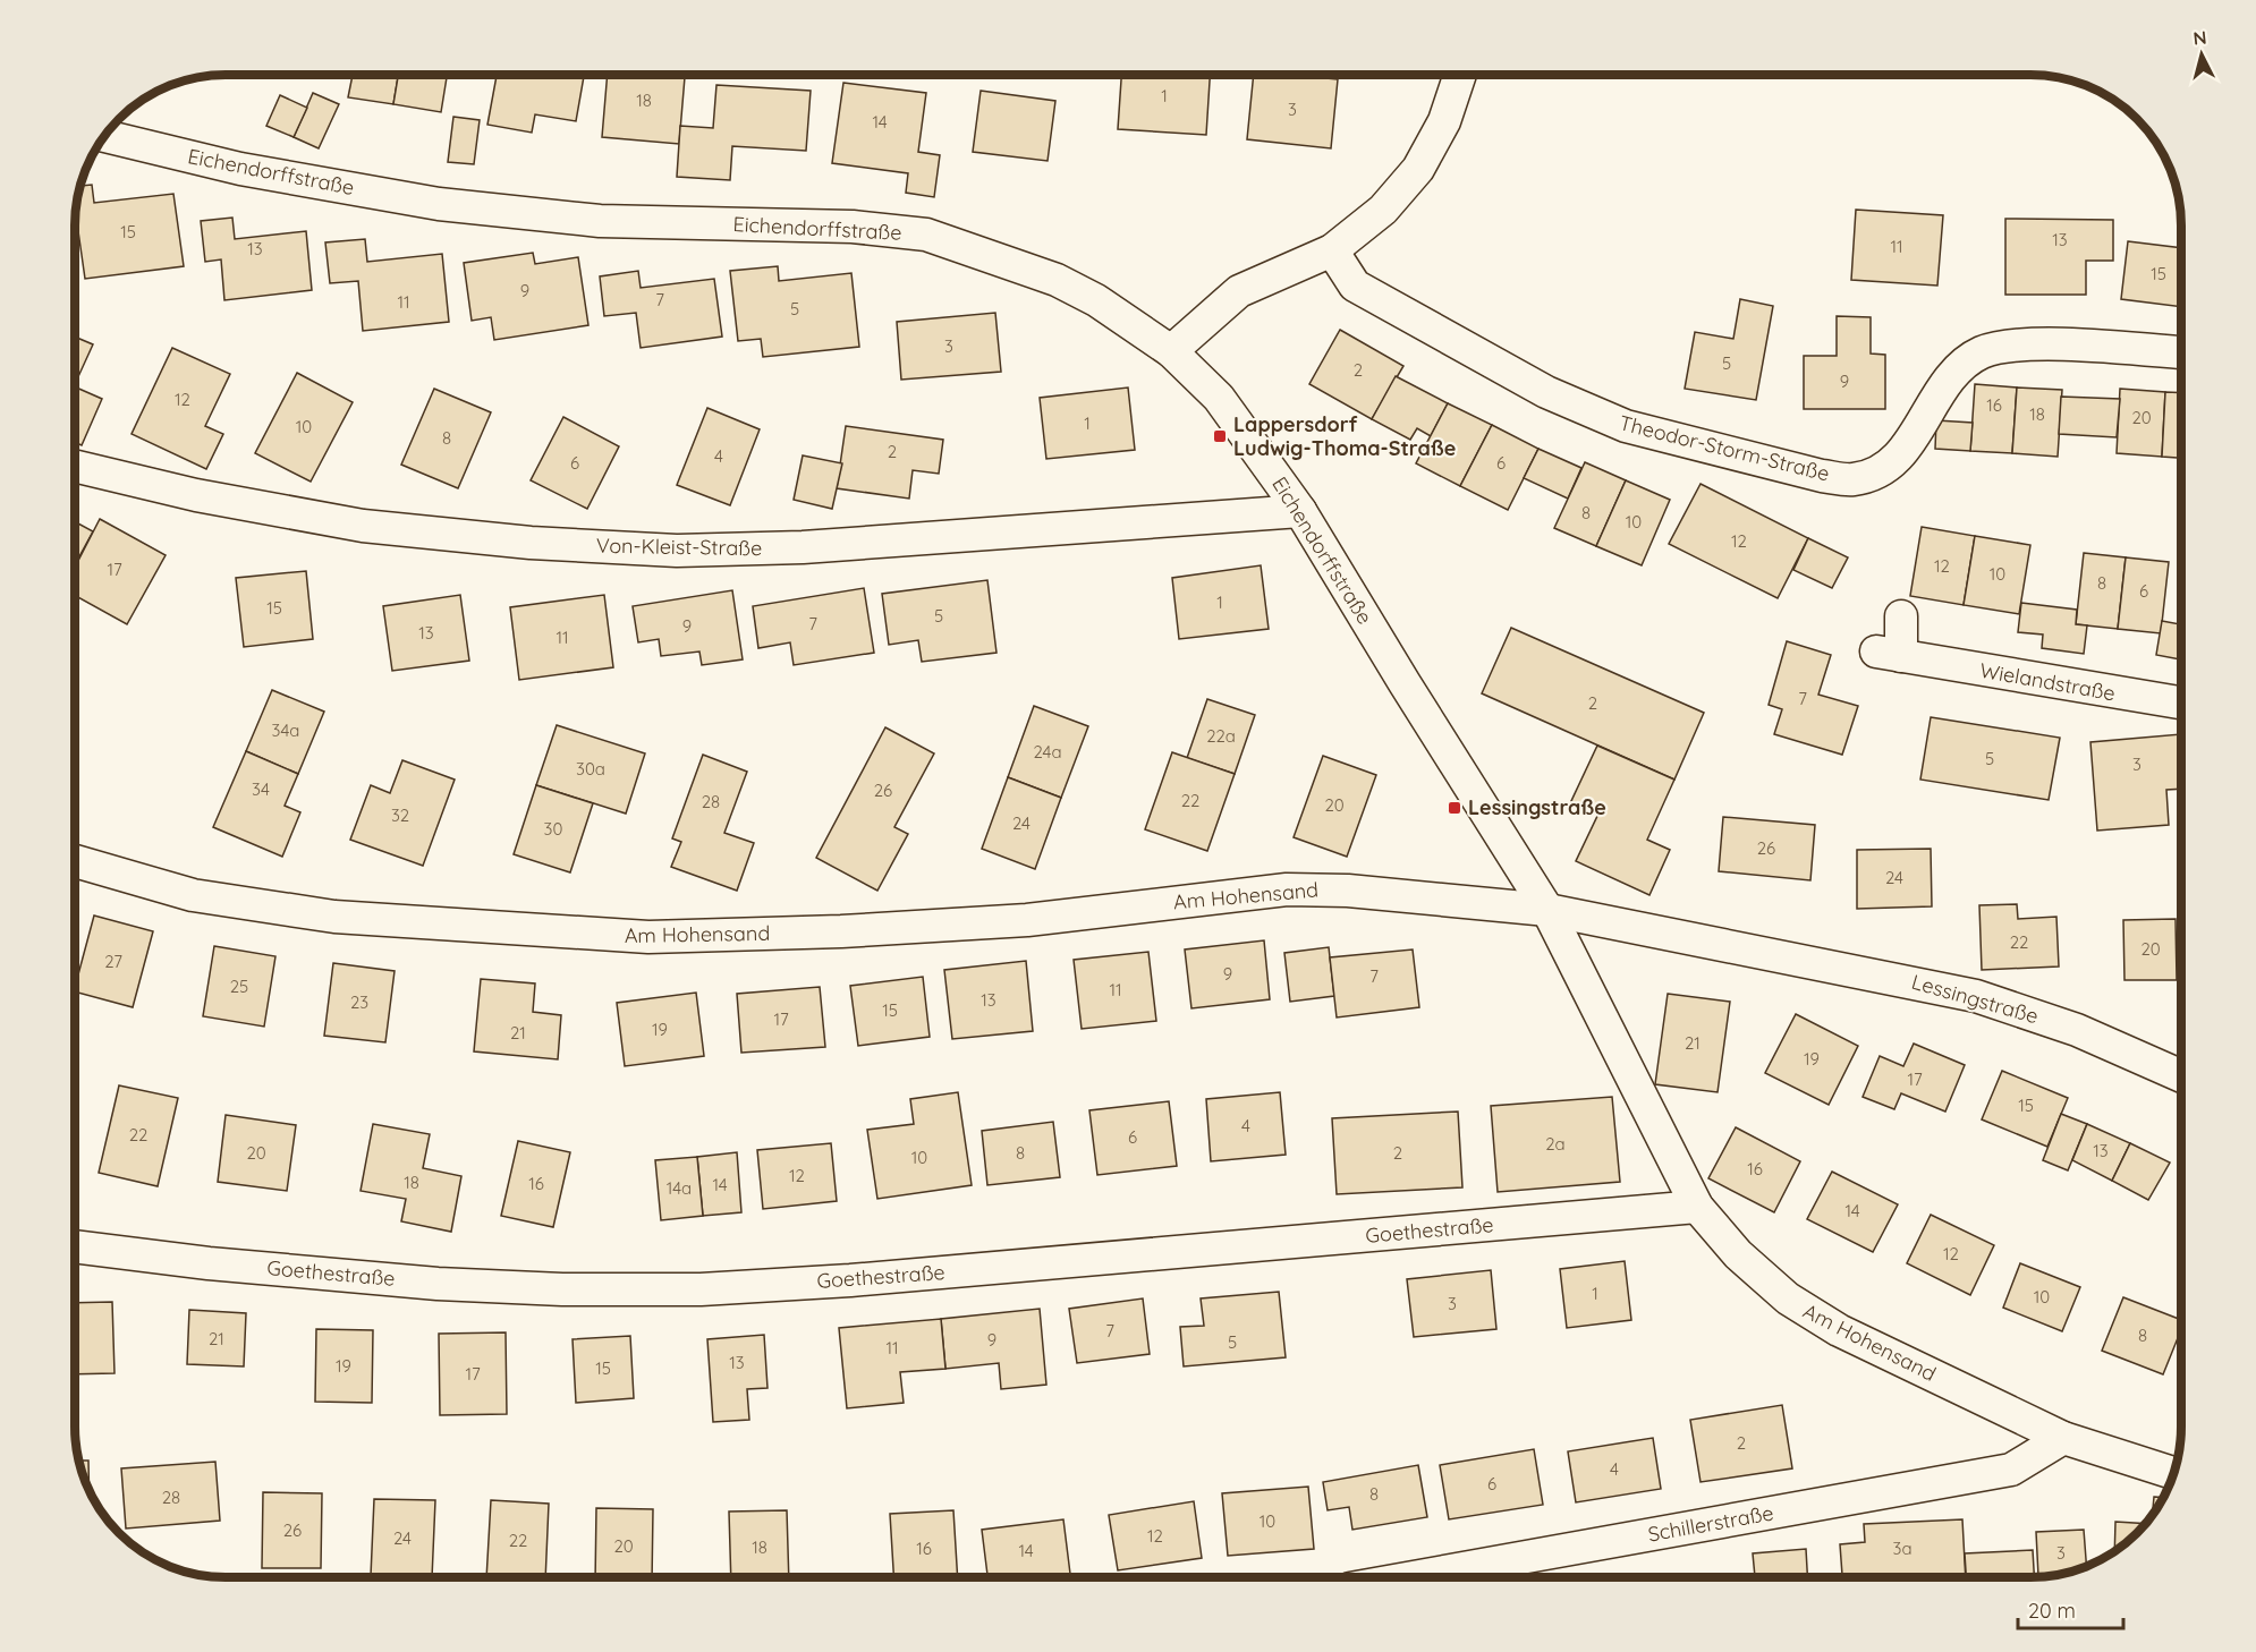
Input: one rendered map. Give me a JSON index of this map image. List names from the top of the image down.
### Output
{
  "streets": {
    "street": [
      "Eichendorffstraße",
      "Theodor-Storm-Straße",
      "Von-Kleist-Straße",
      "Wielandstraße",
      "Am Hohensand",
      "Lessingstraße",
      "Goethestraße",
      "Schillerstraße"
    ]
  },
  "crossings": [
    ["Eichendorffstraße", "Von-Kleist-Straße"],
    ["Eichendorffstraße", "Am Hohensand"],
    ["Eichendorffstraße", "Lessingstraße"],
    ["Am Hohensand", "Lessingstraße"],
    ["Am Hohensand", "Goethestraße"],
    ["Am Hohensand", "Schillerstraße"]
  ],
  "places": {
    "transit": ["Lappersdorf Ludwig-Thoma-Straße", "Lessingstraße"]
  },
  "house_numbers": [
    "1",
    "18",
    "3",
    "14",
    "15",
    "13",
    "11",
    "13",
    "15",
    "9",
    "7",
    "11",
    "5",
    "3",
    "5",
    "2",
    "9",
    "12",
    "16",
    "18",
    "20",
    "1",
    "10",
    "8",
    "2",
    "4",
    "6",
    "6",
    "8",
    "10",
    "12",
    "12",
    "17",
    "10",
    "8",
    "6",
    "1",
    "15",
    "5",
    "7",
    "9",
    "13",
    "11",
    "7",
    "2",
    "34a",
    "22a",
    "24a",
    "5",
    "3",
    "30a",
    "34",
    "26",
    "22",
    "28",
    "20",
    "32",
    "24",
    "30",
    "26",
    "24",
    "22",
    "20",
    "27",
    "9",
    "7",
    "25",
    "11",
    "13",
    "23",
    "15",
    "17",
    "19",
    "21",
    "21",
    "19",
    "17",
    "15",
    "4",
    "22",
    "6",
    "2a",
    "13",
    "20",
    "8",
    "2",
    "10",
    "16",
    "12",
    "18",
    "16",
    "14",
    "14a",
    "14",
    "12",
    "1",
    "10",
    "3",
    "7",
    "8",
    "21",
    "9",
    "5",
    "11",
    "13",
    "19",
    "15",
    "17",
    "2",
    "4",
    "6",
    "8",
    "28",
    "10",
    "26",
    "12",
    "24",
    "22",
    "20",
    "18",
    "16",
    "3a",
    "14",
    "3"
  ],
  "scale_bar": "20 m",
  "north": "top"
}
